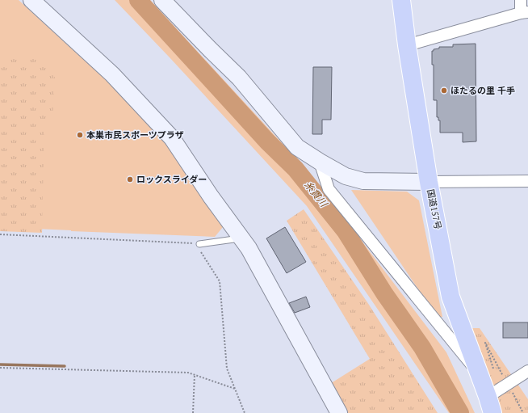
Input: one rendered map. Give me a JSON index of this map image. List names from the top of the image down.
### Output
{
  "streets": {
    "highway": ["国道157号"]
  },
  "water": ["糸貫川"],
  "places": ["ほたるの里 千手", "本巣市民スポーツプラザ", "ロックスライダー"]
}
